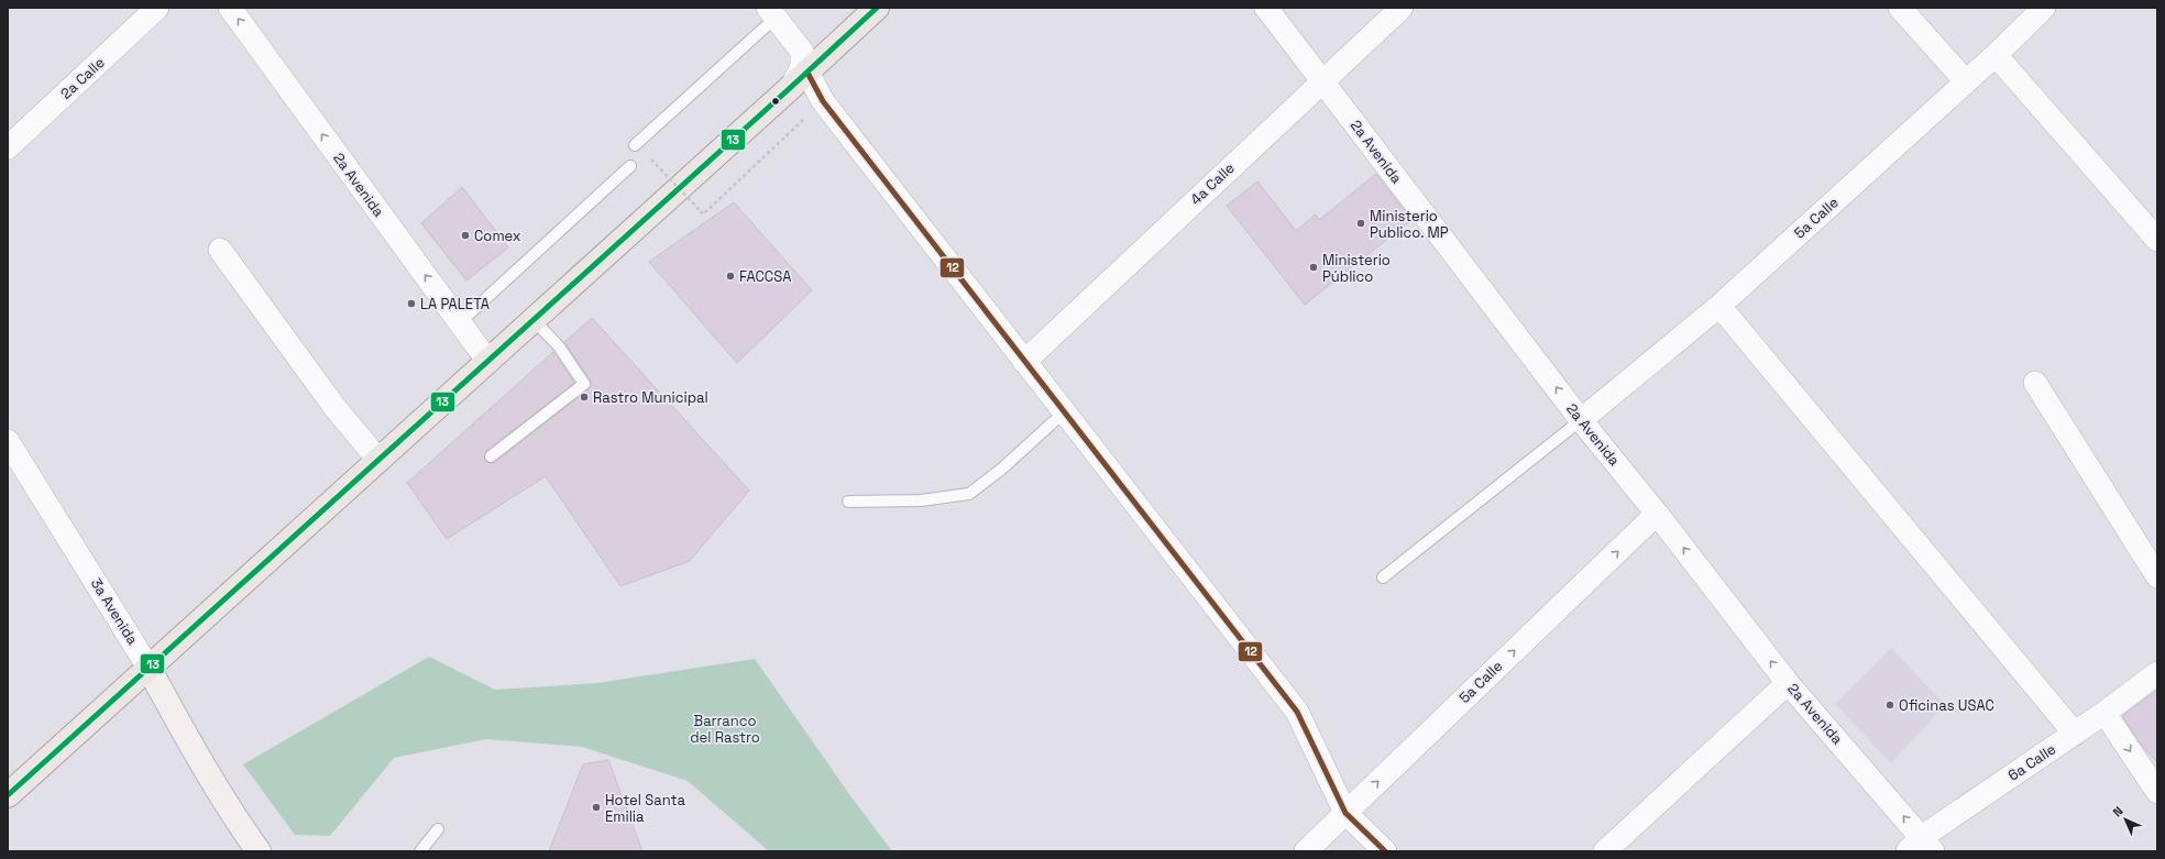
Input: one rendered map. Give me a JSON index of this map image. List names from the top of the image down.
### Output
{
  "streets": {
    "main road": ["3a Avenida"],
    "street": [
      "2a Calle",
      "2a Avenida",
      "4a Calle",
      "5a Calle",
      "6a Calle"
    ]
  },
  "crossings": [
    ["2a Avenida", "4a Calle"],
    ["2a Avenida", "5a Calle"],
    ["2a Avenida", "6a Calle"]
  ],
  "one_way": ["5a Calle"],
  "parks": ["Barranco del Rastro"],
  "places": [
    "Ministerio Publico. MP",
    "Comex",
    "Ministerio Público",
    "FACCSA",
    "LA PALETA",
    "Rastro Municipal",
    "Oficinas USAC",
    "Hotel Santa Emilia"
  ],
  "lines": ["transit line 13", "transit line 12"],
  "north": "top left"
}
